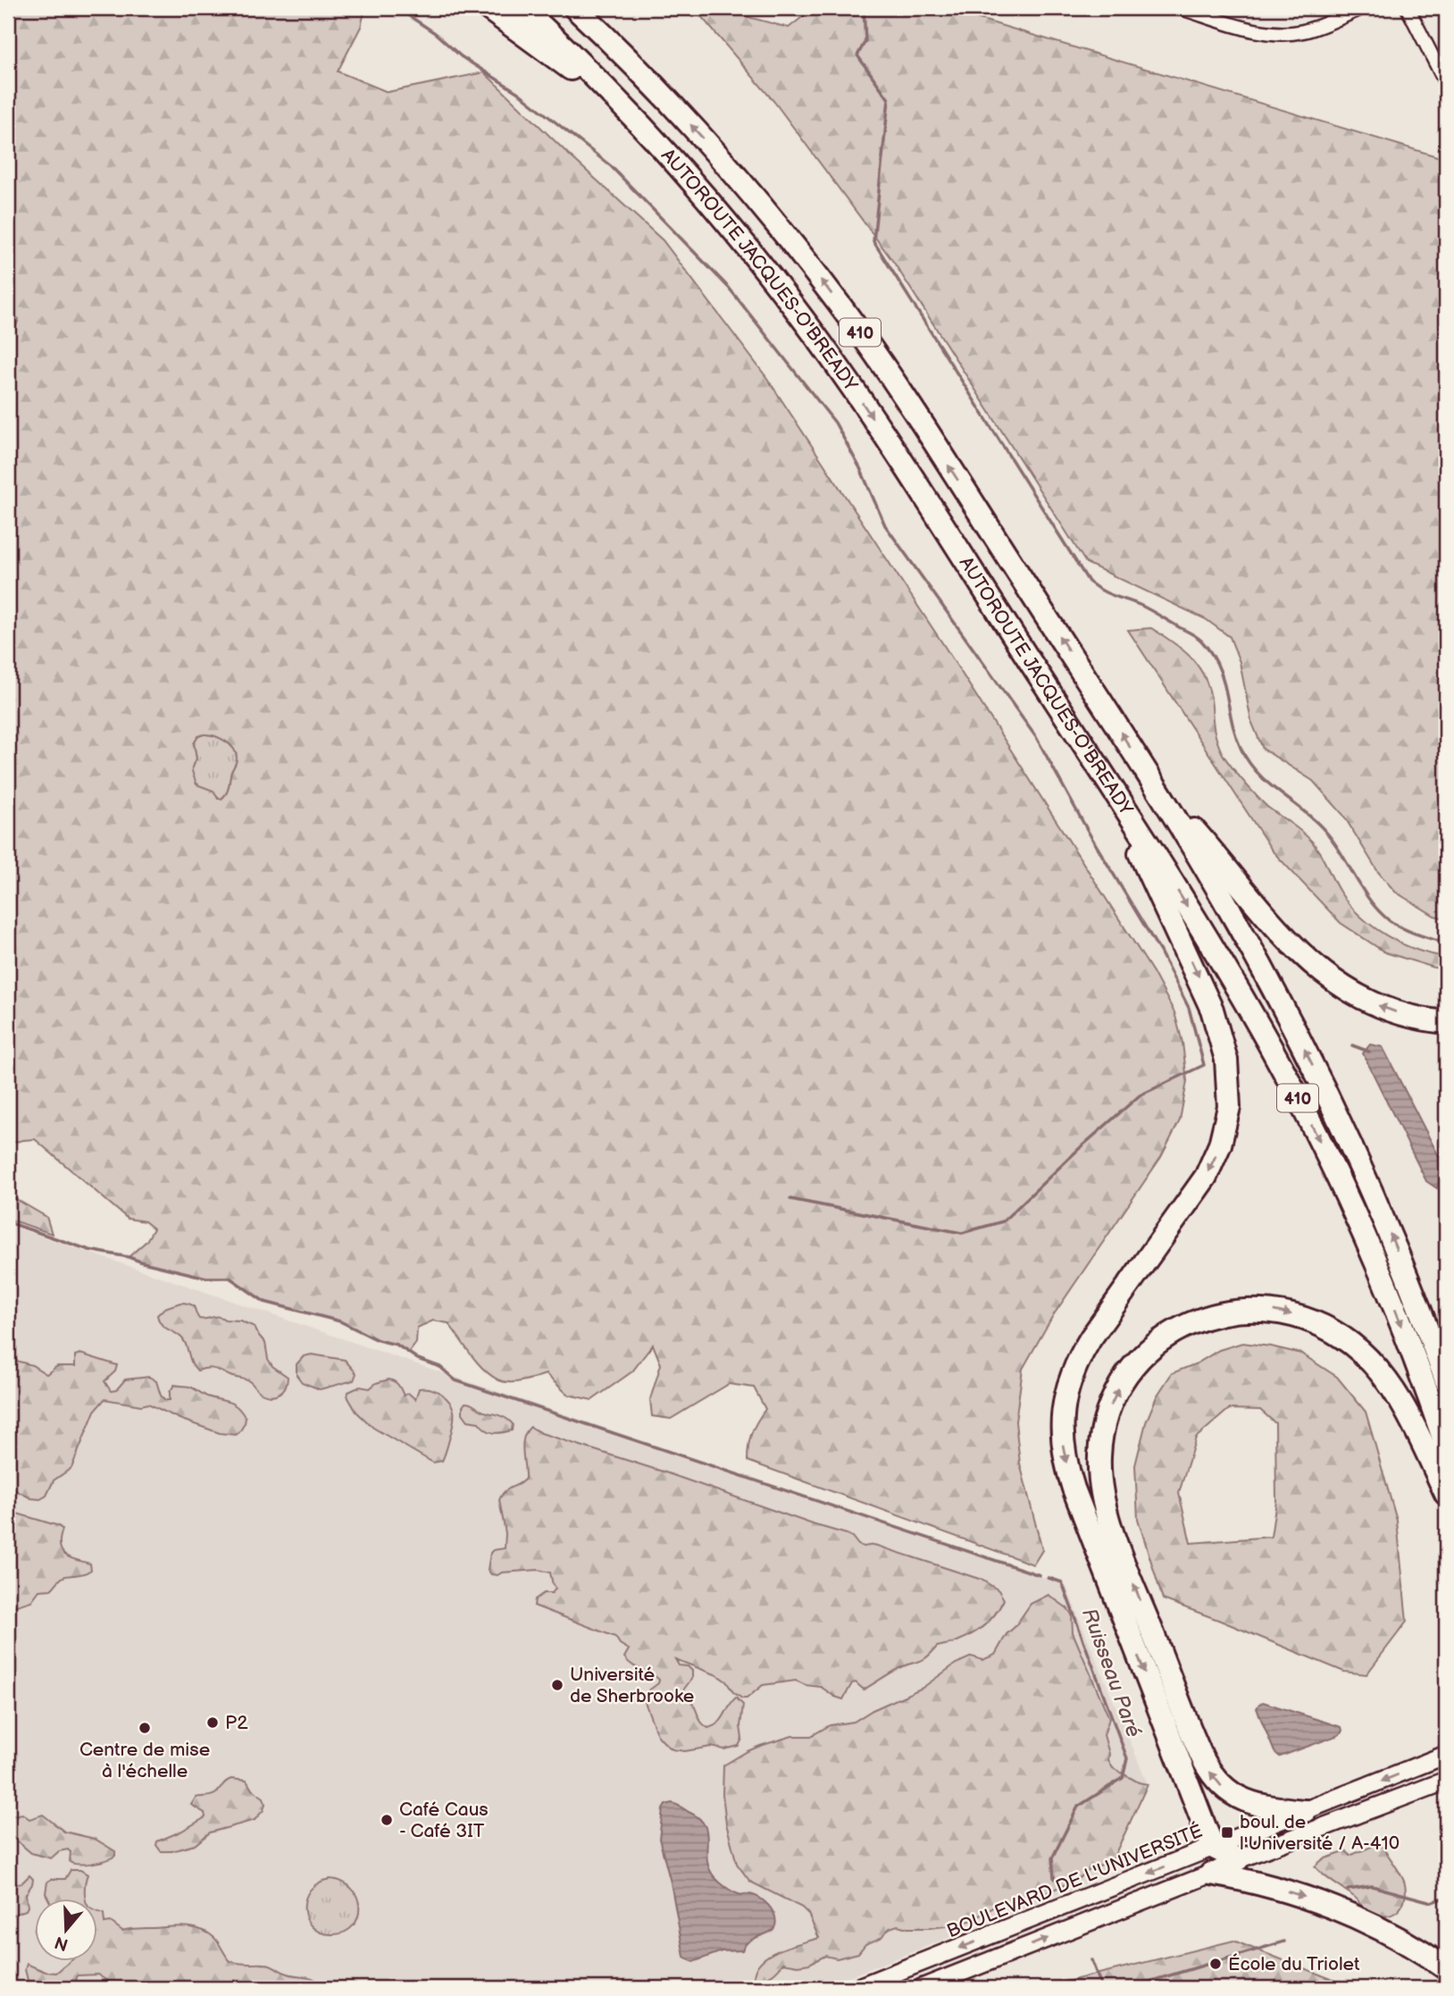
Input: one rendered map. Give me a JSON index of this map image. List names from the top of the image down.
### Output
{
  "streets": {
    "highway": ["AUTOROUTE JACQUES-O'BREADY", "410"],
    "main road": ["BOULEVARD DE L'UNIVERSITÉ"]
  },
  "water": ["Ruisseau Paré"],
  "places": {
    "other": [
      "Université de Sherbrooke",
      "P2",
      "Centre de mise à l'échelle",
      "Café Caus - Café 3IT",
      "École du Triolet"
    ],
    "transit": ["boul. de l'Université / A-410"]
  },
  "north": "bottom"
}
